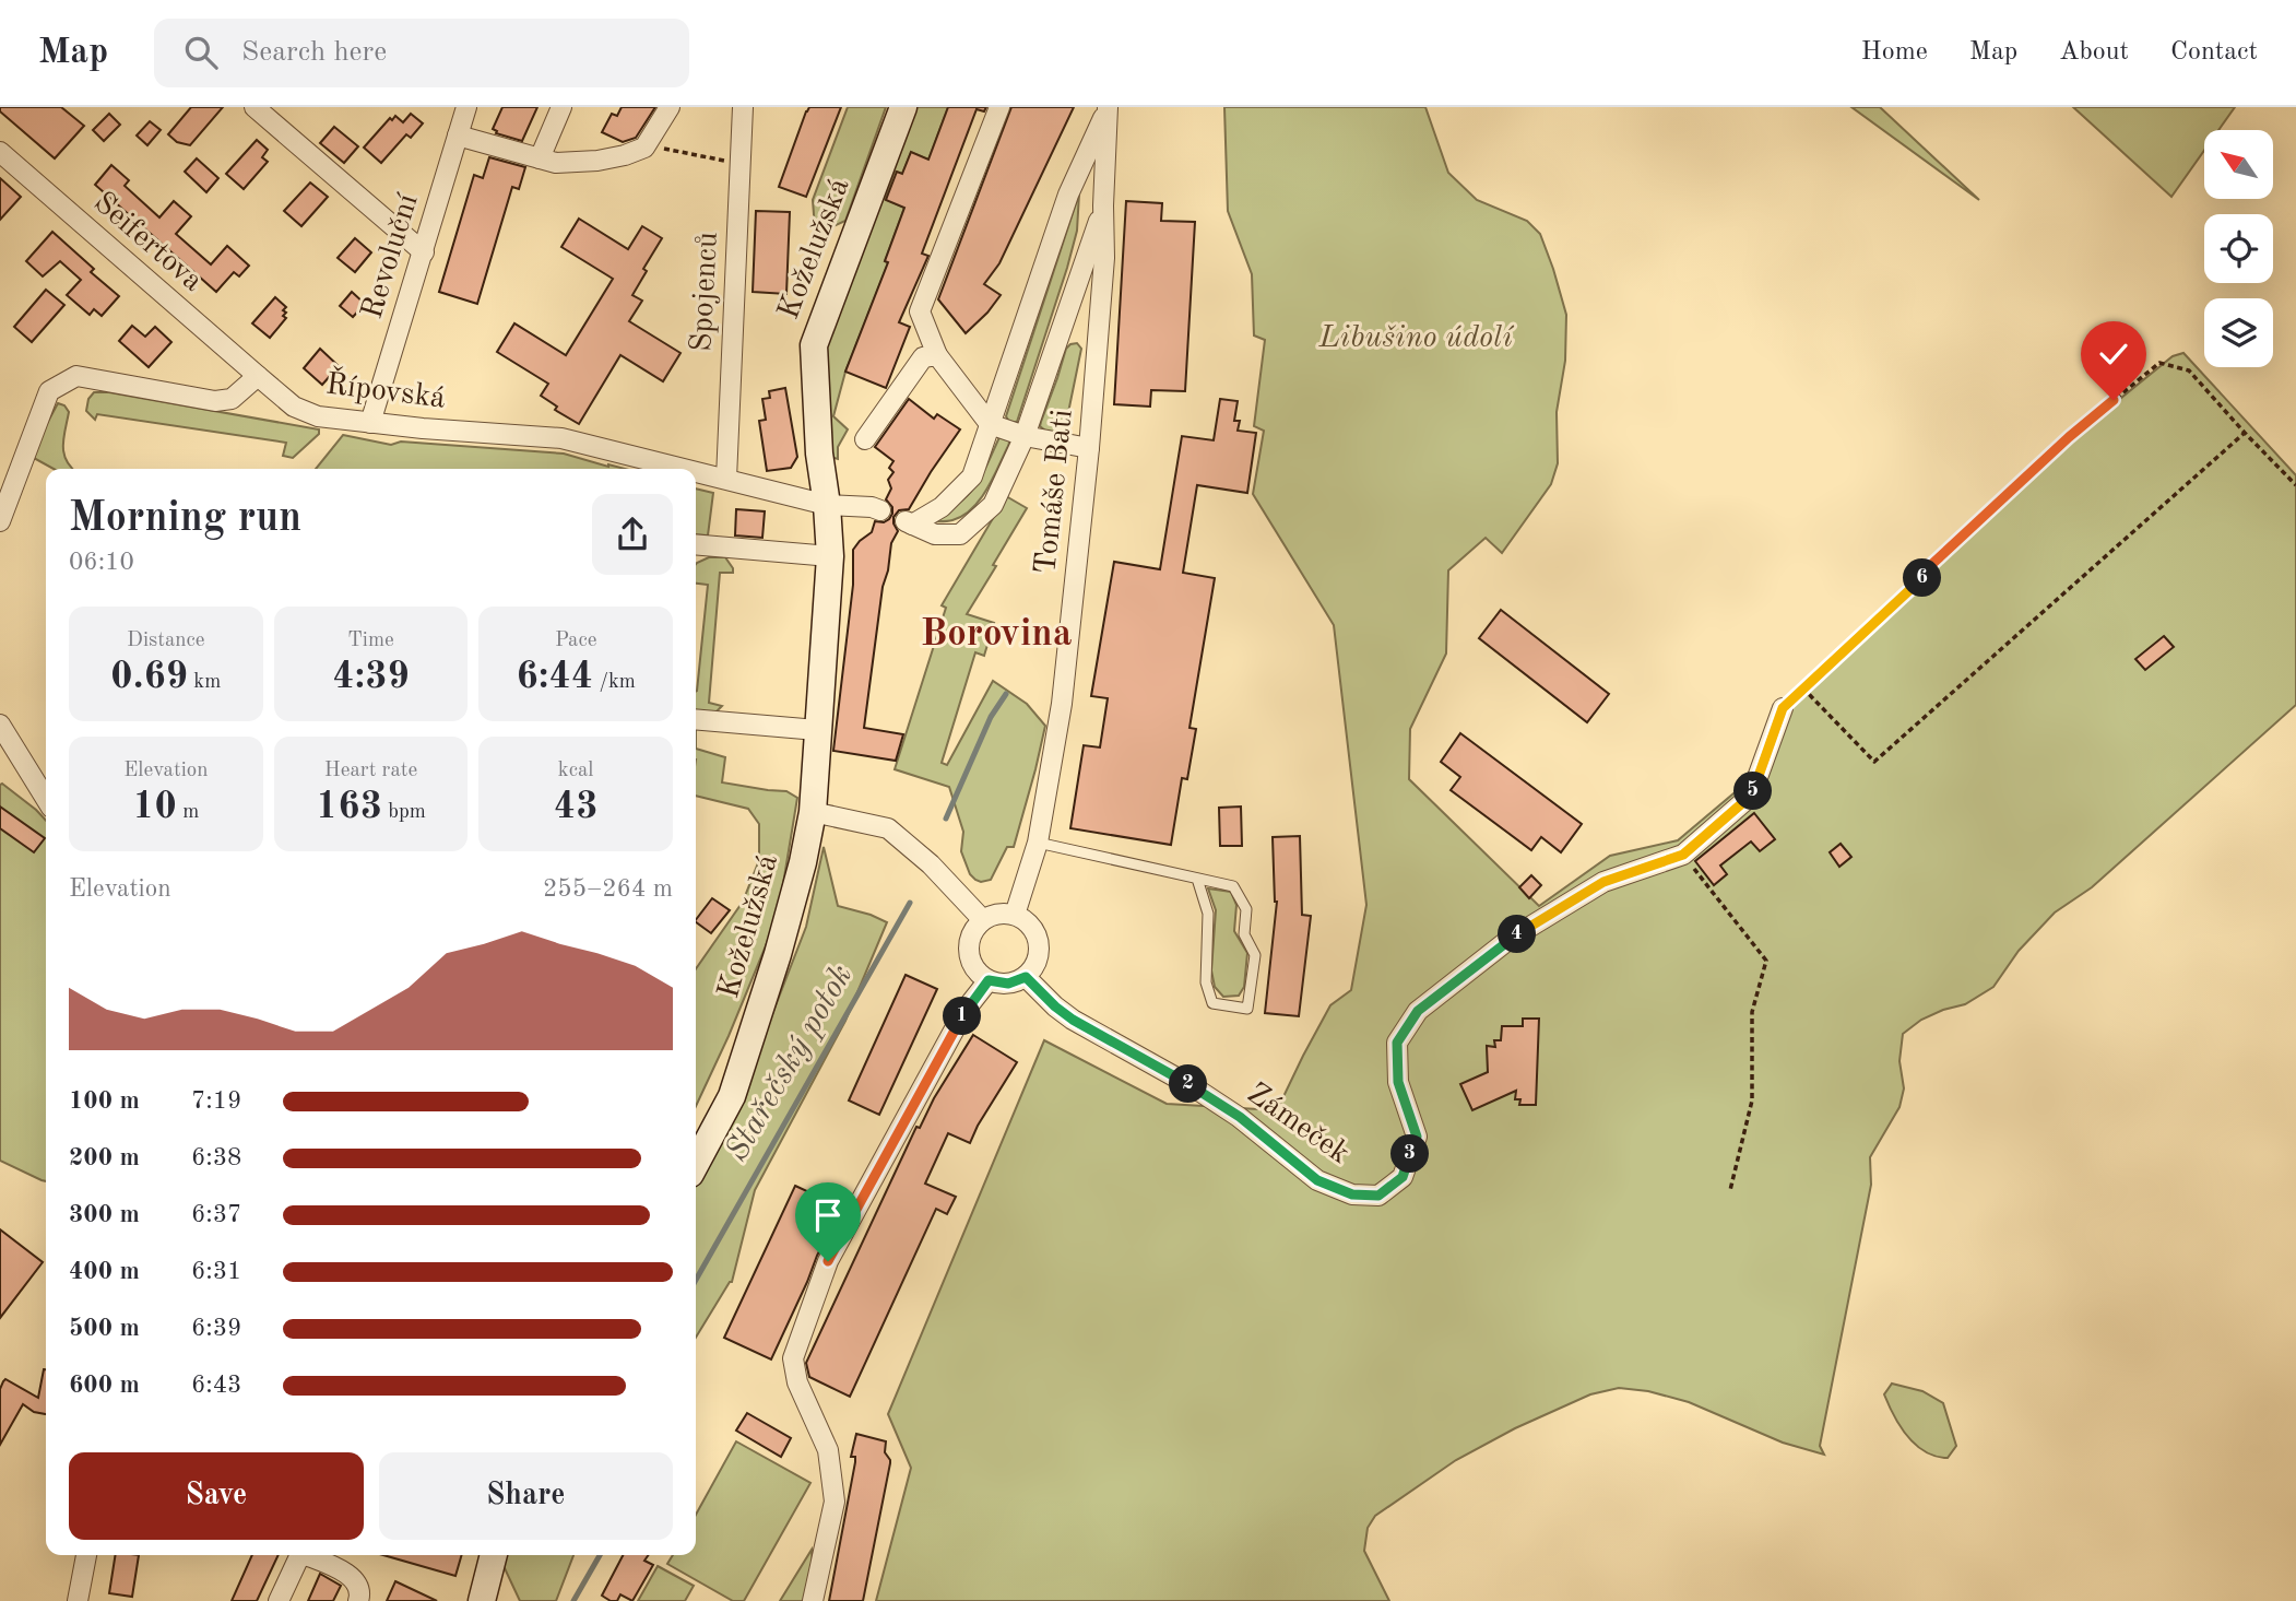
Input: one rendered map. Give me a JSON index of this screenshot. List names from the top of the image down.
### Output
{
  "streets": {
    "main road": ["Koželužská"],
    "street": [
      "Seifertova",
      "Revoluční",
      "Spojenců",
      "Řípovská",
      "Tomáše Bati",
      "Zámeček"
    ]
  },
  "crossings": [
    ["Seifertova", "Řípovská"],
    ["Koželužská", "Řípovská"],
    ["Revoluční", "Řípovská"],
    ["Spojenců", "Řípovská"],
    ["Tomáše Bati", "Zámeček"]
  ],
  "districts": ["Borovina"],
  "water": ["Stařečský potok"],
  "parks": ["Libušino údolí"],
  "north": "top left",
  "page": {
    "header": "Map",
    "search": "Search here",
    "nav": [
      "Home",
      "Map",
      "About",
      "Contact"
    ],
    "heading": ["Morning run", "06:10"],
    "pins": [
      "6",
      "5",
      "4",
      "1",
      "2",
      "3"
    ],
    "stats": [
      ["Distance", "0.69 km"],
      ["Time", "4:39"],
      ["Pace", "6:44 /km"],
      ["Elevation", "10 m"],
      ["Heart rate", "163 bpm"],
      ["kcal", "43"]
    ],
    "chart": ["Elevation", "255–264 m"],
    "list": [
      {
        "name": "100 m",
        "note": "7:19"
      },
      {
        "name": "200 m",
        "note": "6:38"
      },
      {
        "name": "300 m",
        "note": "6:37"
      },
      {
        "name": "400 m",
        "note": "6:31"
      },
      {
        "name": "500 m",
        "note": "6:39"
      },
      {
        "name": "600 m",
        "note": "6:43"
      }
    ],
    "buttons": ["Save", "Share"]
  }
}
